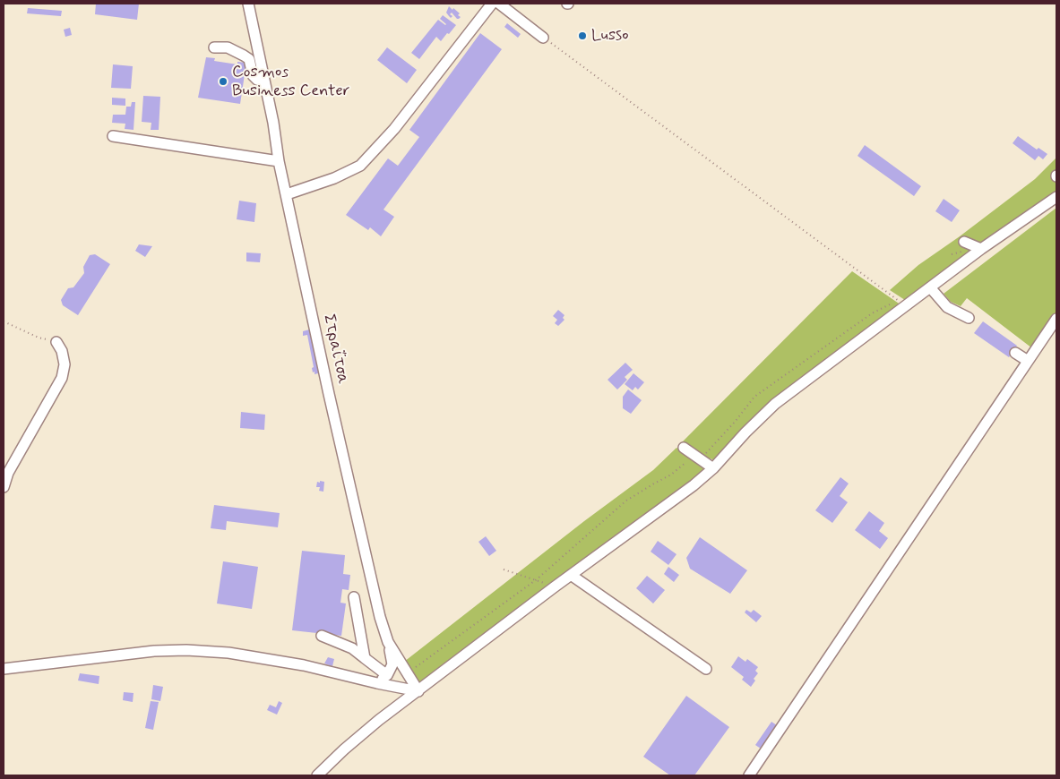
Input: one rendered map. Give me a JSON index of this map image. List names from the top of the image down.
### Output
{
  "streets": {
    "street": ["Στραΐτσα"]
  },
  "places": ["Lusso", "Cosmos Business Center"]
}
